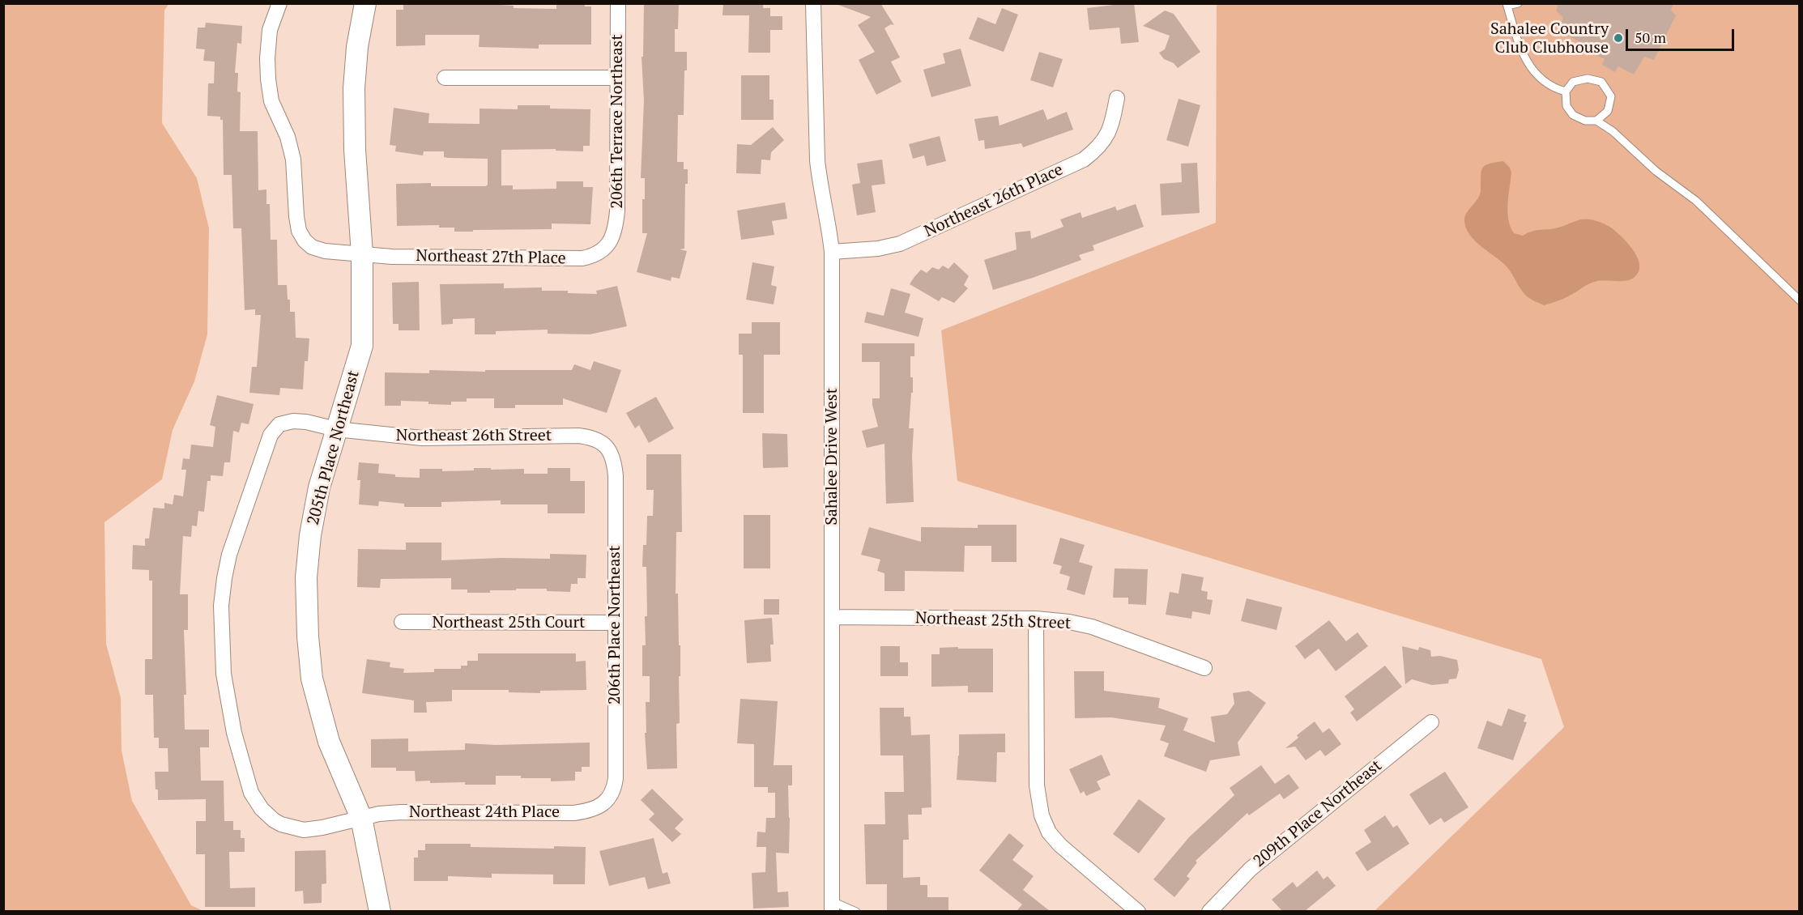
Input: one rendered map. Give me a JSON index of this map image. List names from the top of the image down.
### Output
{
  "streets": {
    "street": [
      "206th Terrace Northeast",
      "Northeast 26th Place",
      "Northeast 27th Place",
      "Northeast 26th Street",
      "205th Place Northeast",
      "Sahalee Drive West",
      "Northeast 25th Street",
      "Northeast 25th Court",
      "206th Place Northeast",
      "Northeast 24th Place",
      "209th Place Northeast"
    ]
  },
  "crossings": [
    ["206th Terrace Northeast", "Northeast 27th Place"],
    ["Northeast 26th Place", "Sahalee Drive West"],
    ["Northeast 27th Place", "205th Place Northeast"],
    ["Northeast 26th Street", "205th Place Northeast"],
    ["Northeast 26th Street", "206th Place Northeast"],
    ["Northeast 26th Street", "Northeast 24th Place"],
    ["205th Place Northeast", "Northeast 24th Place"],
    ["Sahalee Drive West", "Northeast 25th Street"],
    ["Northeast 25th Court", "206th Place Northeast"],
    ["206th Place Northeast", "Northeast 24th Place"]
  ],
  "places": ["Sahalee Country Club Clubhouse"],
  "scale_bar": "50 m"
}
